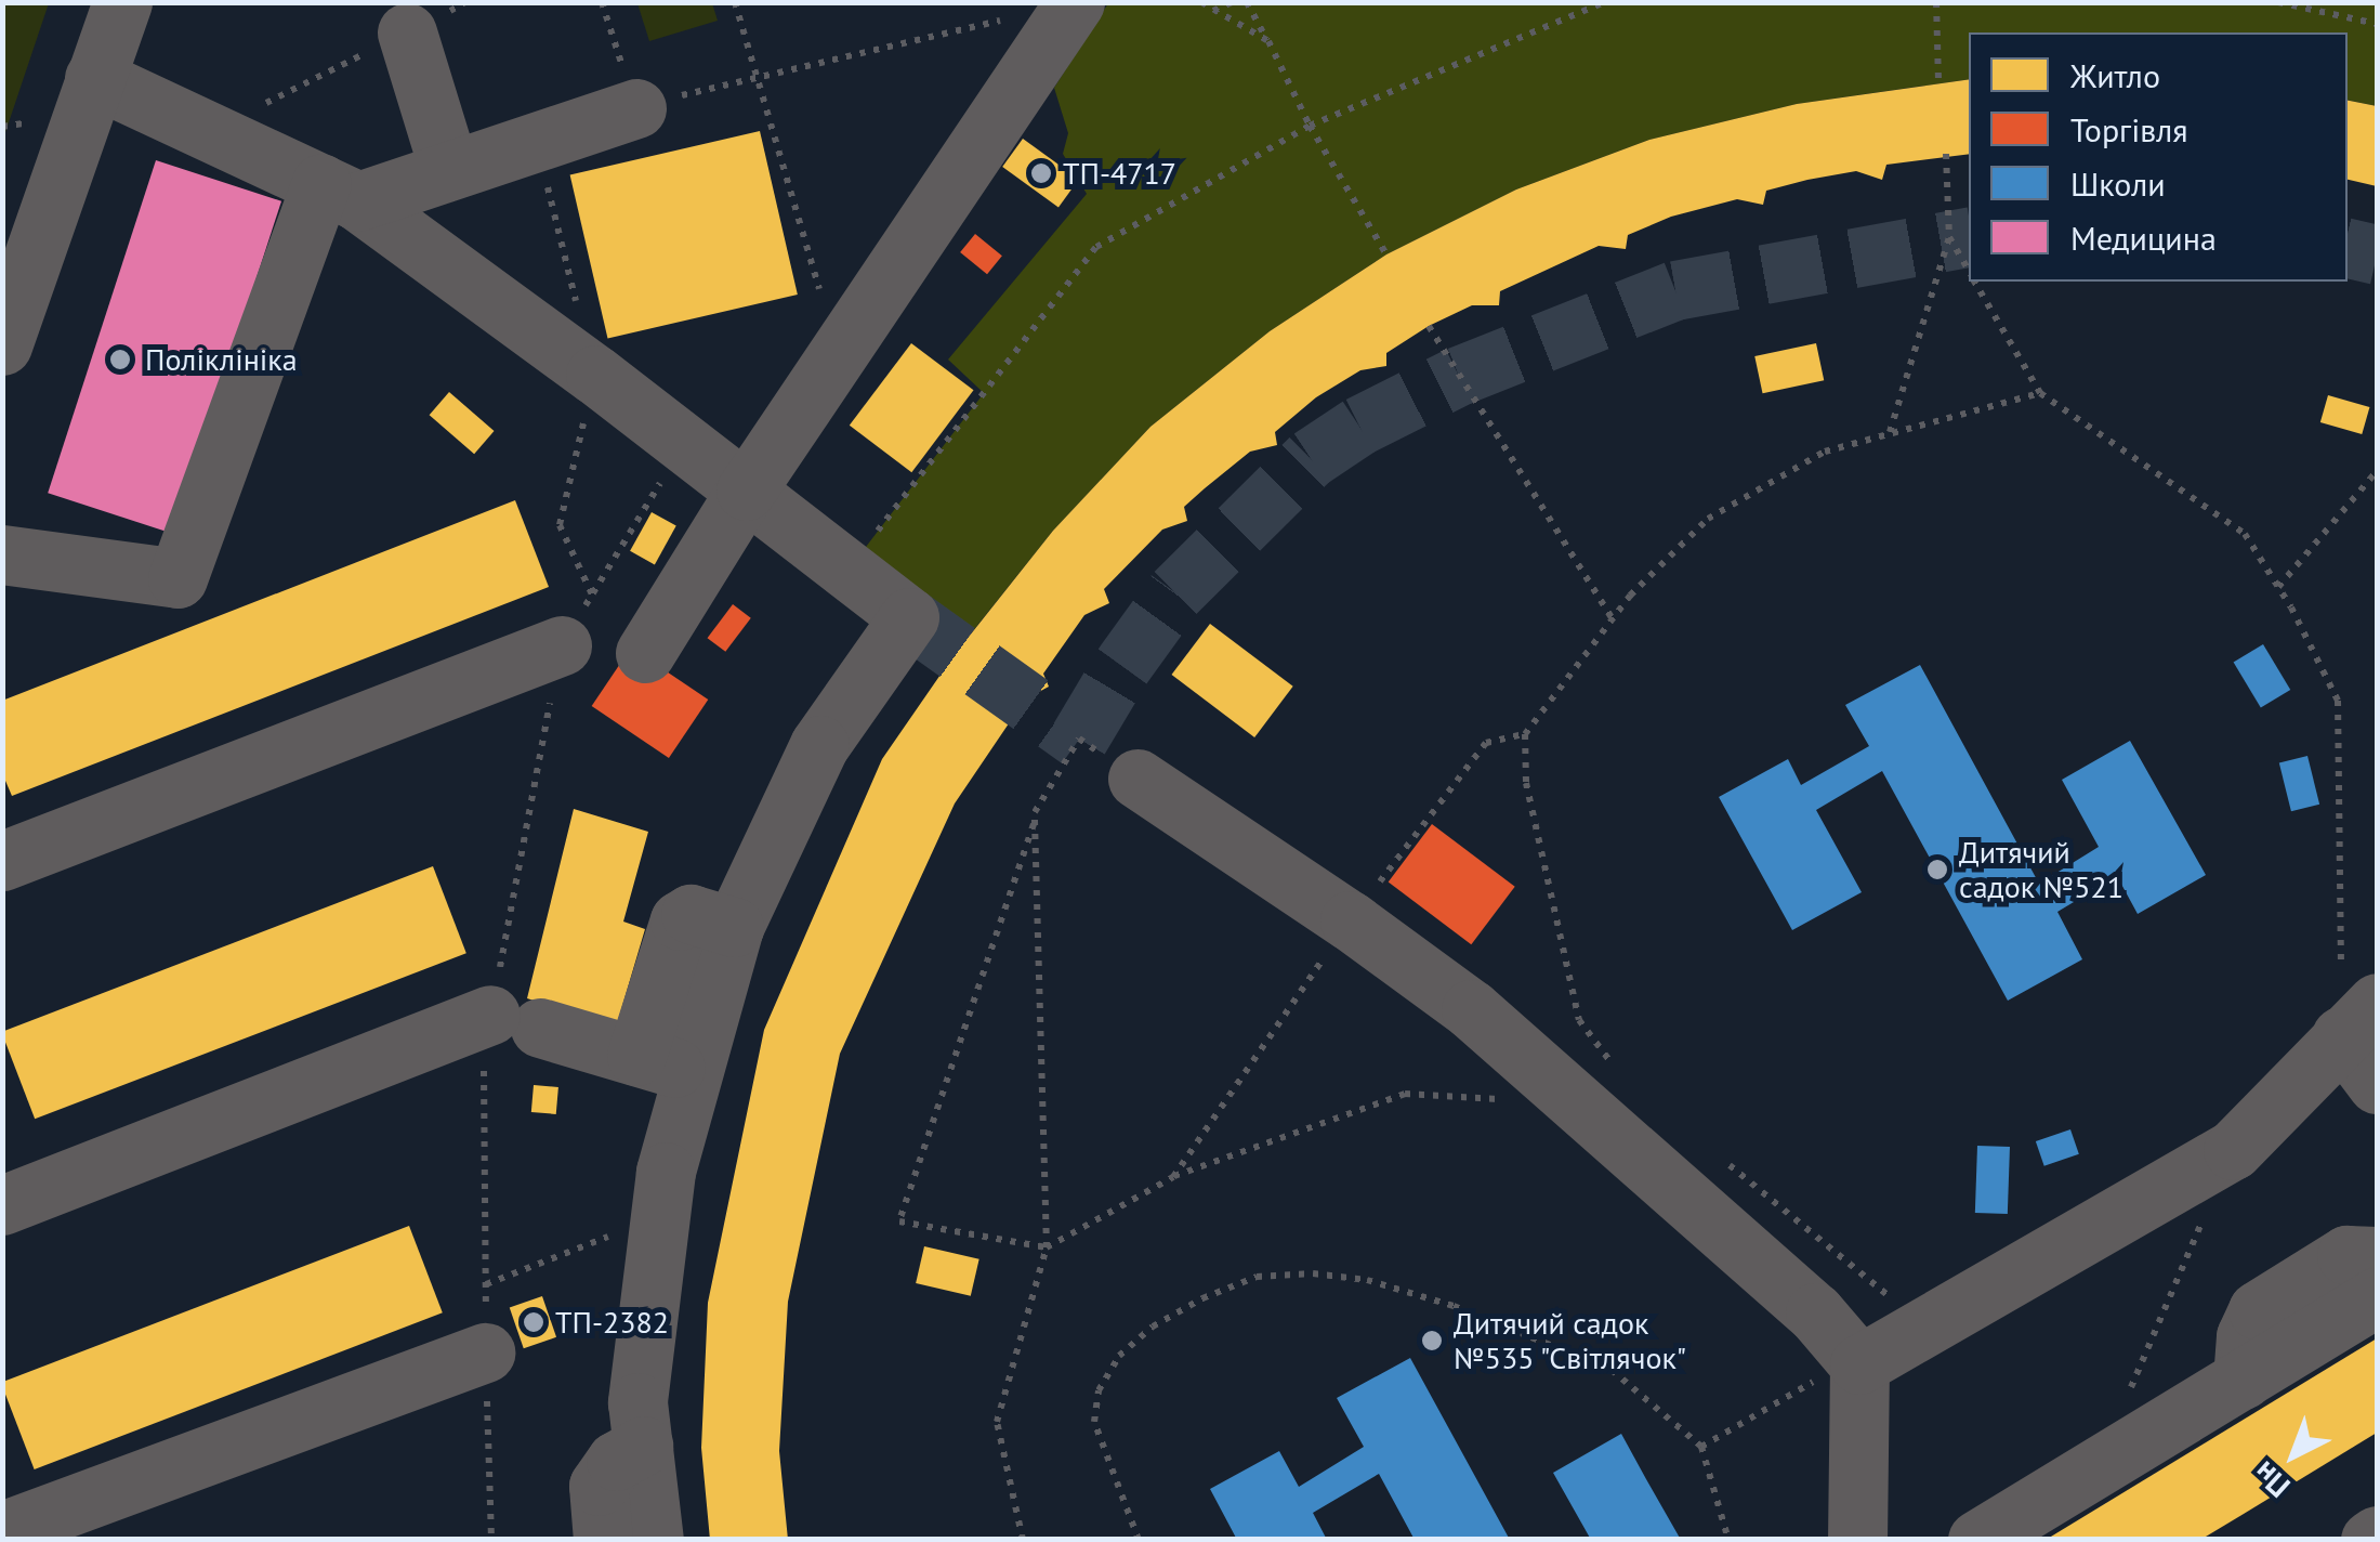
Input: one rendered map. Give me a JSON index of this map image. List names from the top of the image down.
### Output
{
  "places": [
    "ТП-4717",
    "Поліклініка",
    "Дитячий садок №521",
    "ТП-2382",
    "Дитячий садок №535 \"Світлячок\""
  ],
  "legend": [
    "Житло",
    "Торгівля",
    "Школи",
    "Медицина"
  ],
  "north": "bottom left"
}
